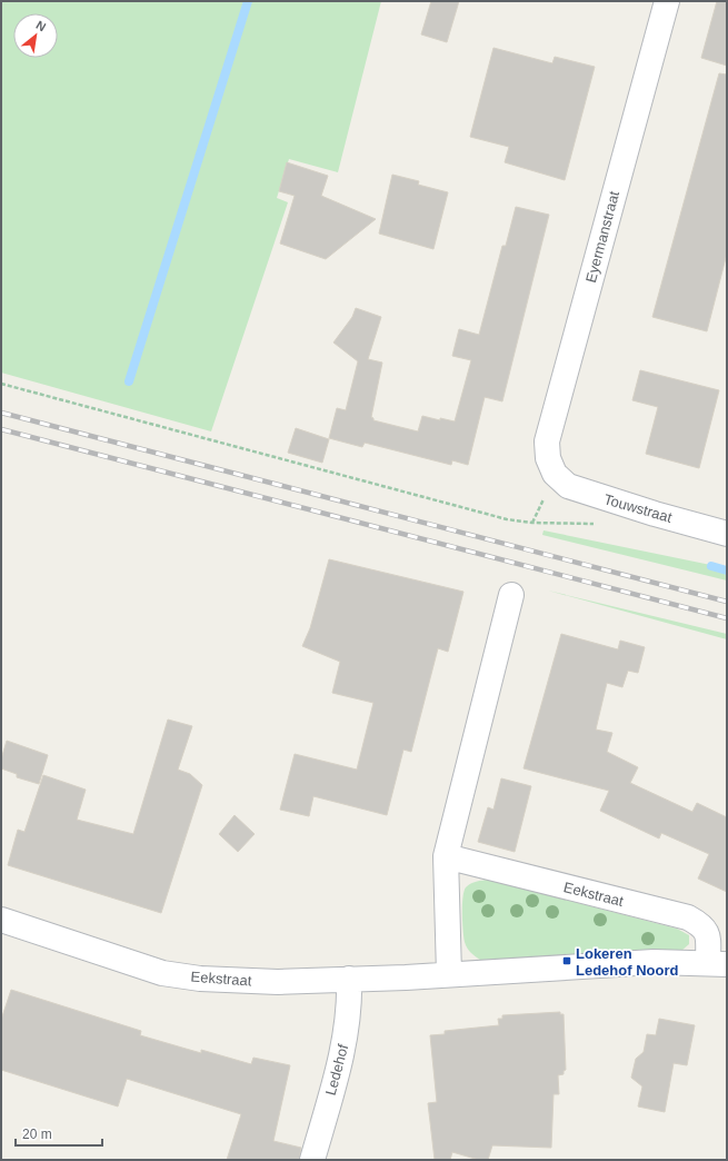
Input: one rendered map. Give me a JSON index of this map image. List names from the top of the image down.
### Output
{
  "streets": {
    "street": [
      "Eyermanstraat",
      "Touwstraat",
      "Eekstraat",
      "Ledehof"
    ]
  },
  "crossings": [
    ["Eyermanstraat", "Touwstraat"],
    ["Eekstraat", "Ledehof"]
  ],
  "places": {
    "transit": ["Lokeren Ledehof Noord"]
  },
  "scale_bar": "20 m",
  "north": "top right"
}
